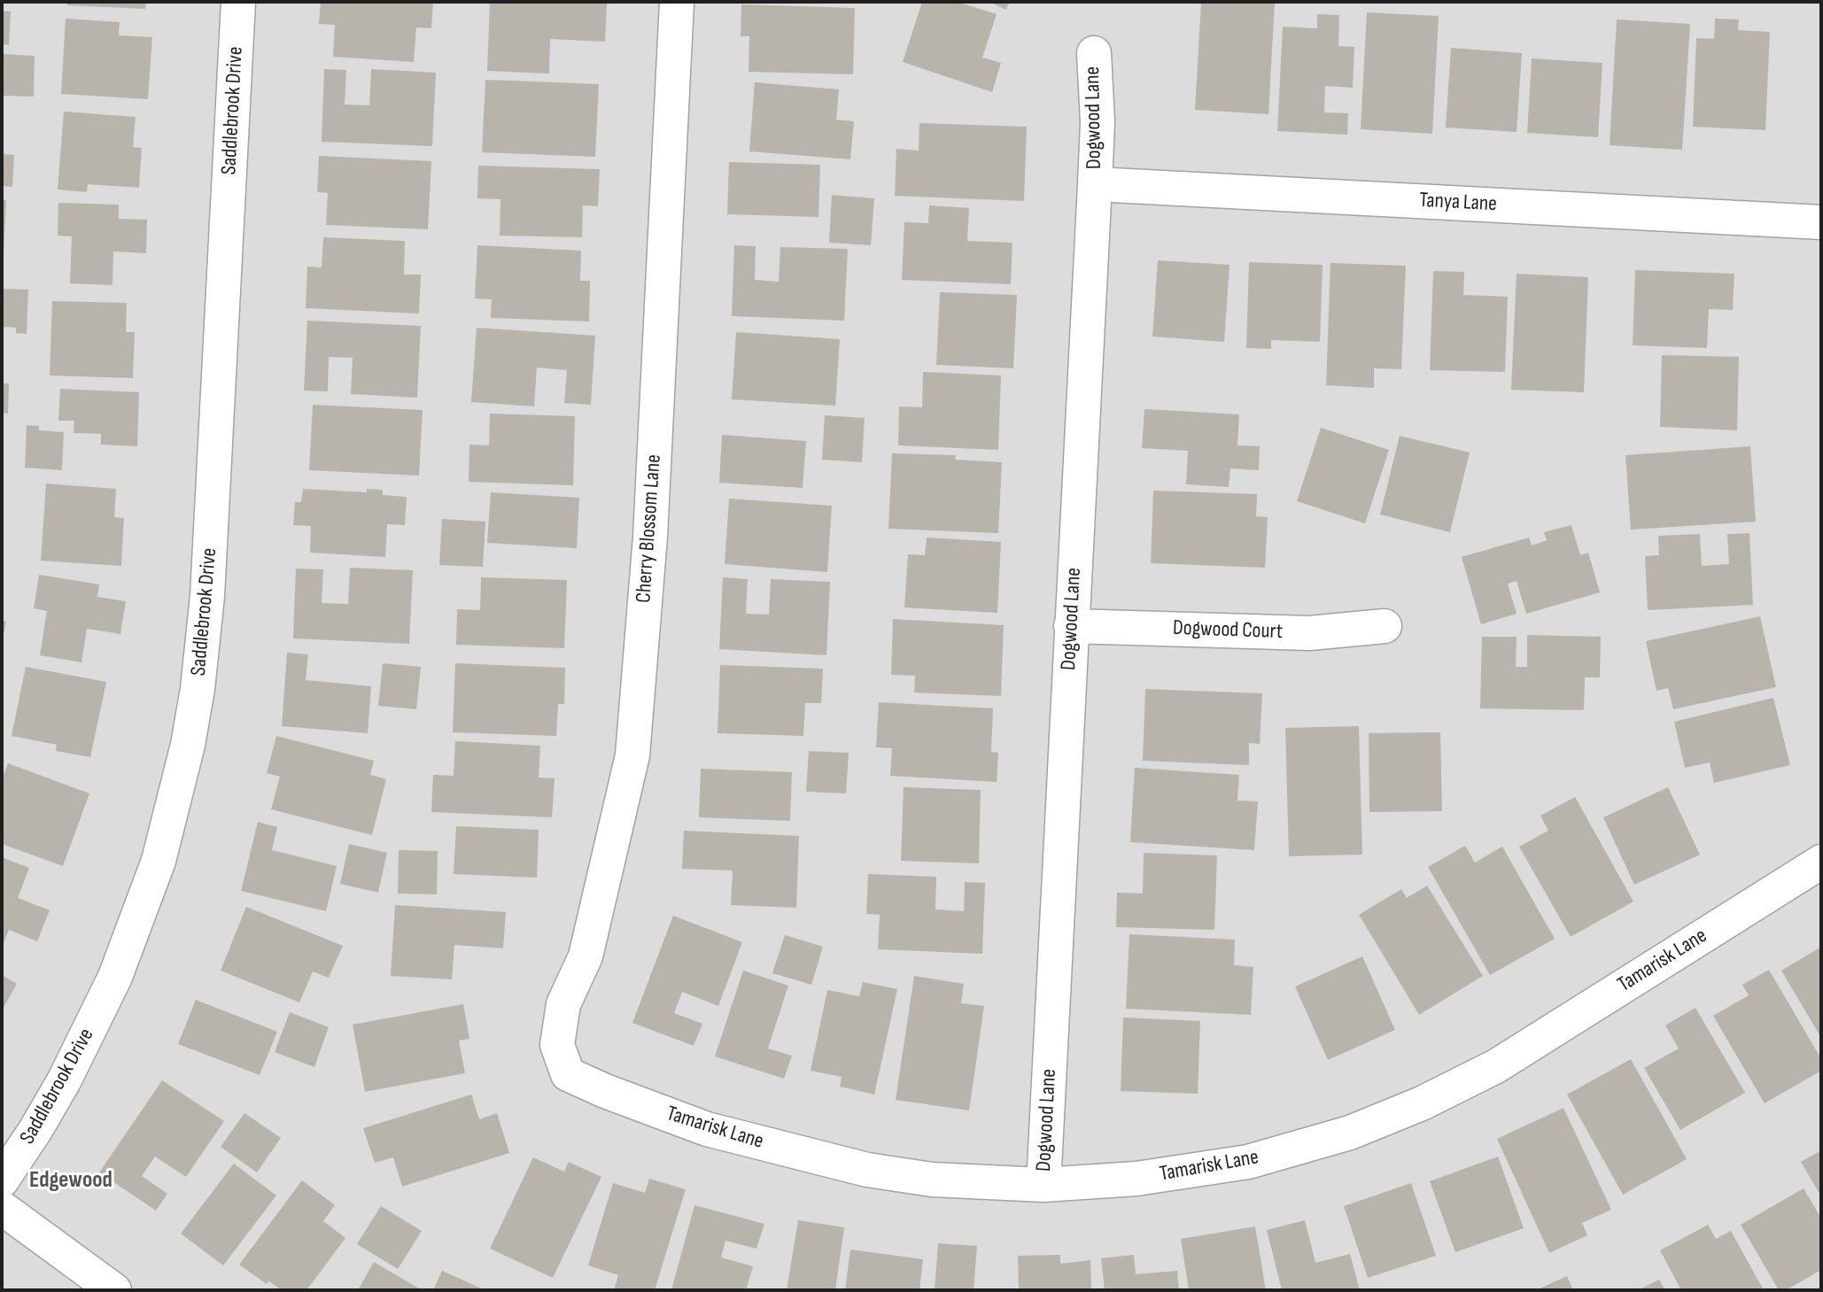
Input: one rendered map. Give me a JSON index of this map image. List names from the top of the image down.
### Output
{
  "streets": {
    "street": [
      "Saddlebrook Drive",
      "Dogwood Lane",
      "Tanya Lane",
      "Cherry Blossom Lane",
      "Dogwood Court",
      "Tamarisk Lane"
    ]
  },
  "crossings": [
    ["Dogwood Lane", "Tanya Lane"],
    ["Dogwood Lane", "Dogwood Court"],
    ["Dogwood Lane", "Tamarisk Lane"],
    ["Cherry Blossom Lane", "Tamarisk Lane"]
  ],
  "districts": ["Edgewood"]
}
